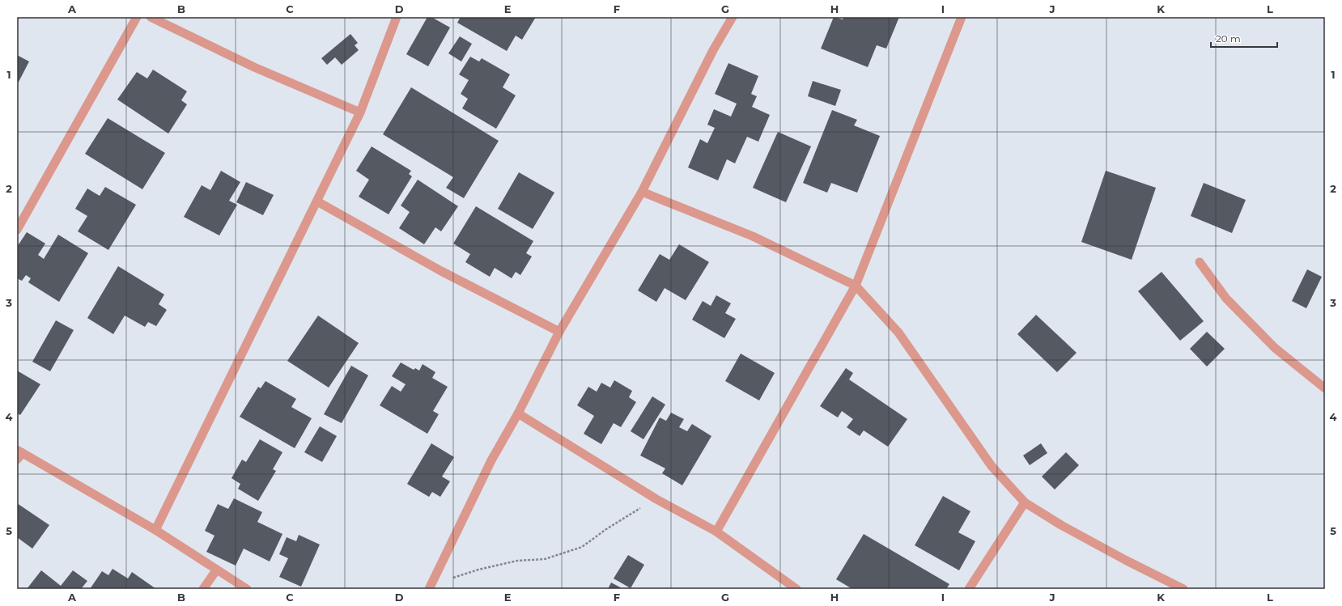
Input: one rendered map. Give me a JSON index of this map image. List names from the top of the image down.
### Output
{
  "scale_bar": "20 m",
  "grid": {
    "columns": [
      "A",
      "B",
      "C",
      "D",
      "E",
      "F",
      "G",
      "H",
      "I",
      "J",
      "K",
      "L"
    ],
    "rows": [
      "1",
      "2",
      "3",
      "4",
      "5"
    ]
  }
}
